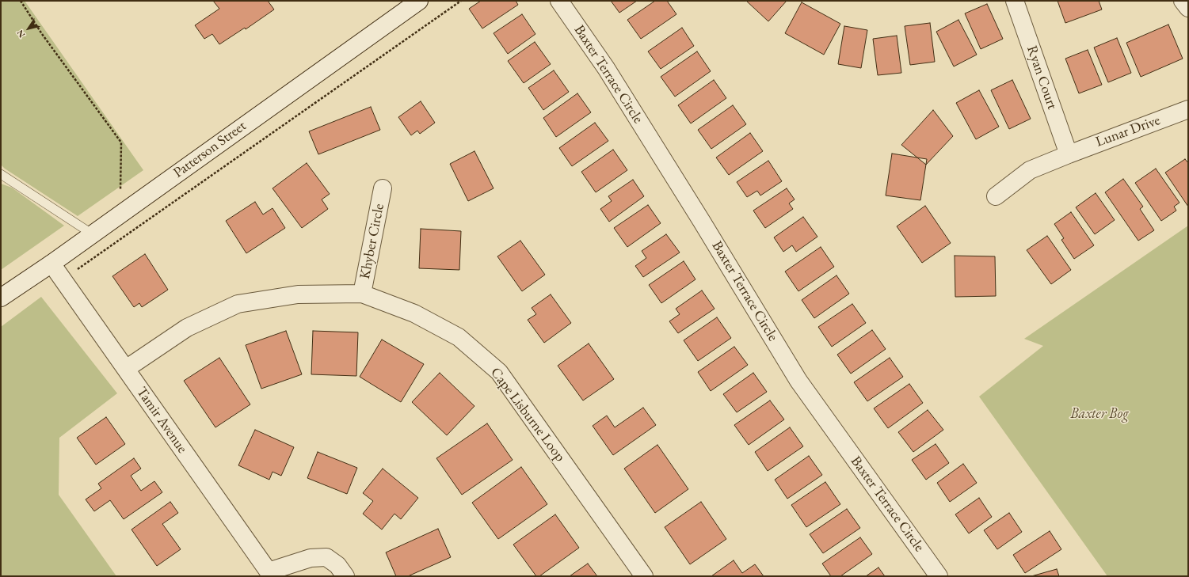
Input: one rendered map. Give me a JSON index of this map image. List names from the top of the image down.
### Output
{
  "streets": {
    "street": [
      "Baxter Terrace Circle",
      "Ryan Court",
      "Lunar Drive",
      "Patterson Street",
      "Khyber Circle",
      "Cape Lisburne Loop",
      "Tamir Avenue"
    ]
  },
  "crossings": [
    ["Ryan Court", "Lunar Drive"],
    ["Patterson Street", "Tamir Avenue"],
    ["Khyber Circle", "Cape Lisburne Loop"],
    ["Cape Lisburne Loop", "Tamir Avenue"]
  ],
  "parks": ["Baxter Bog"],
  "north": "bottom left"
}
